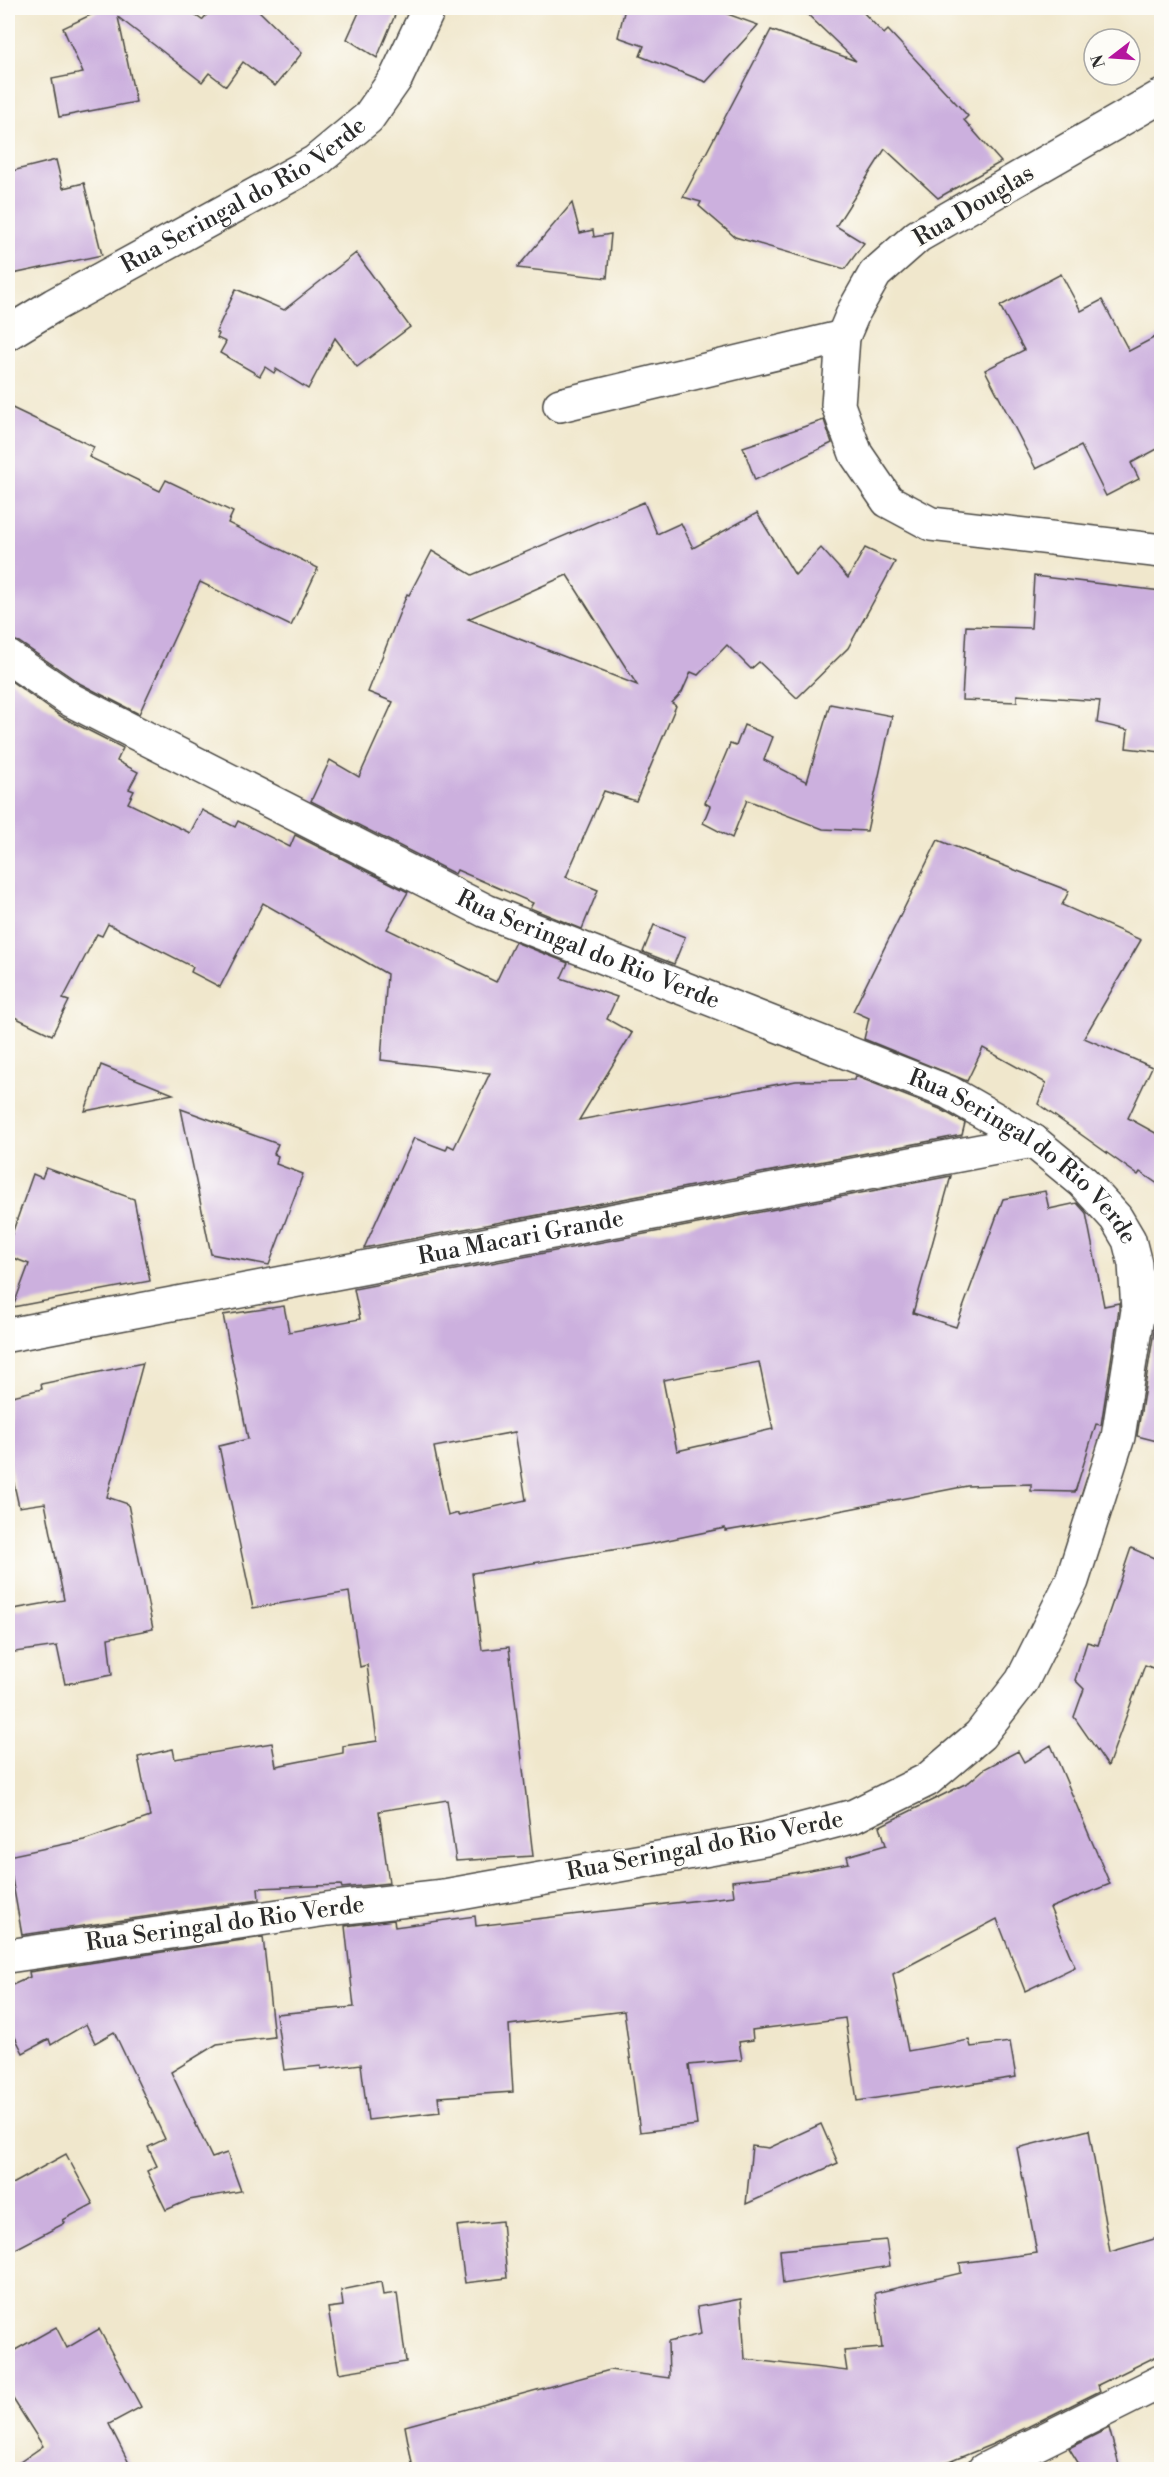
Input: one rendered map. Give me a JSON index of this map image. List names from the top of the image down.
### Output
{
  "streets": {
    "street": ["Rua Seringal do Rio Verde", "Rua Douglas", "Rua Macari Grande"]
  },
  "crossings": [
    ["Rua Seringal do Rio Verde", "Rua Macari Grande"]
  ],
  "north": "left"
}
